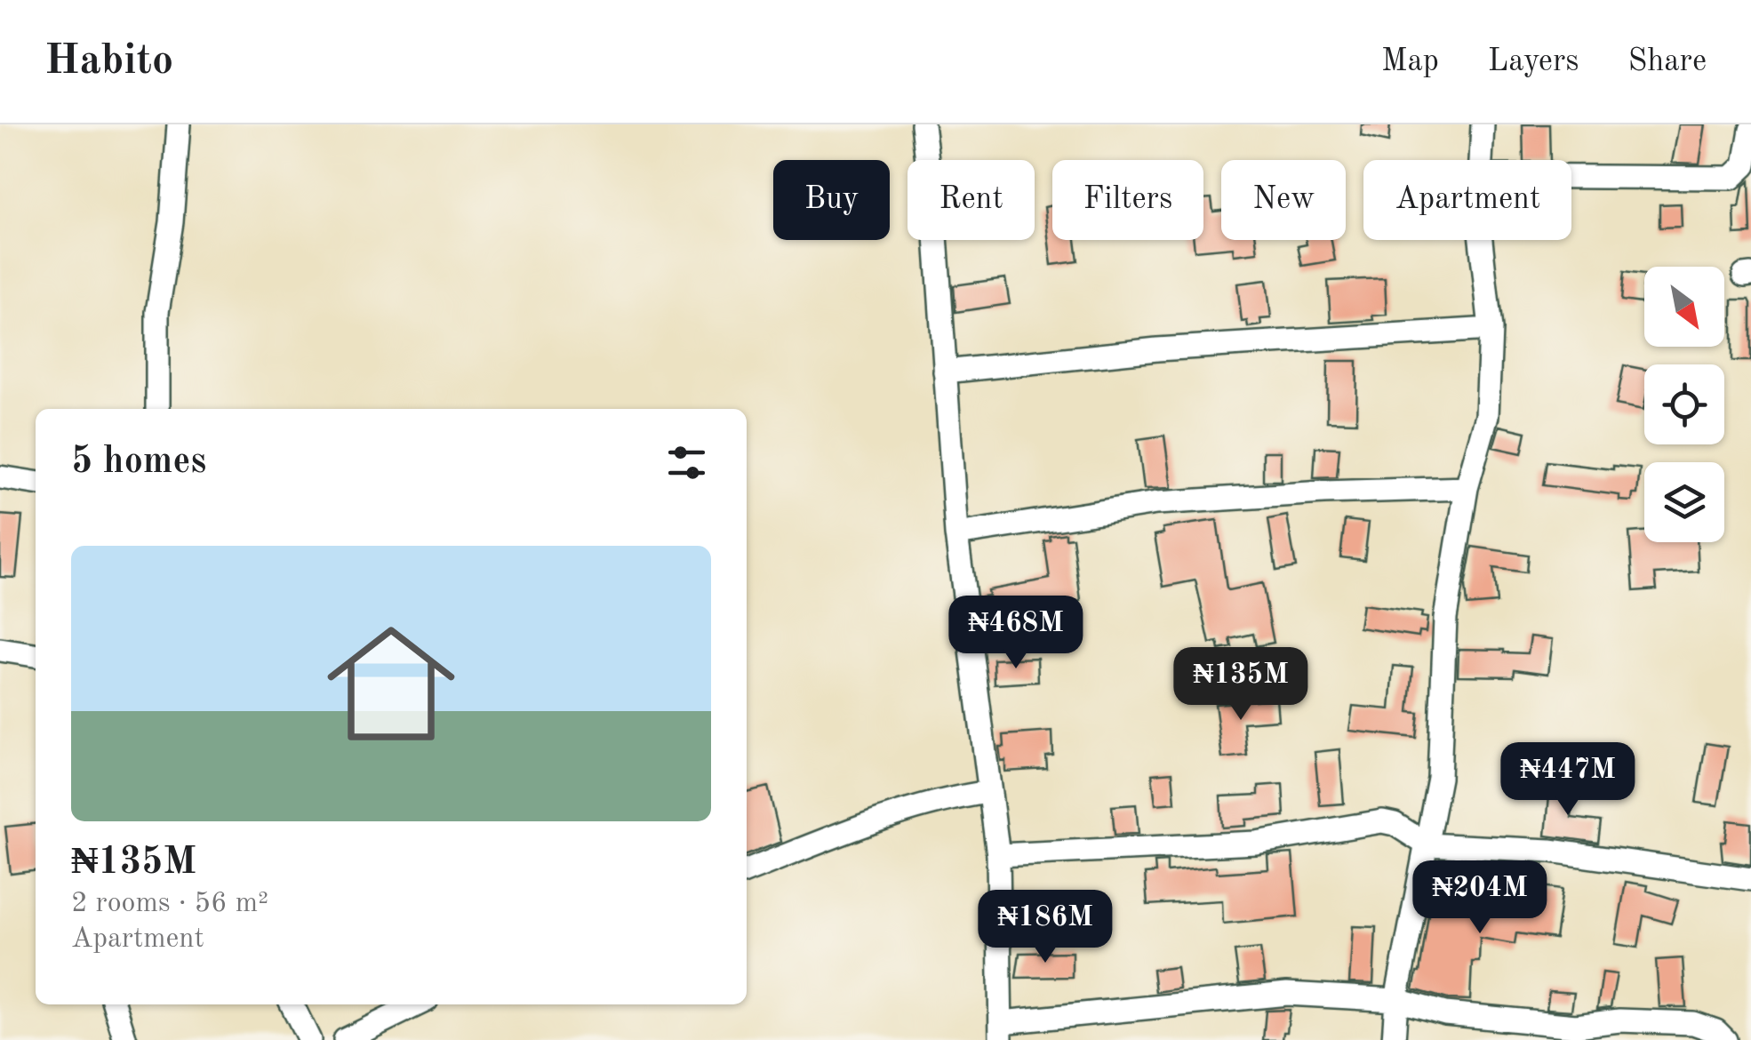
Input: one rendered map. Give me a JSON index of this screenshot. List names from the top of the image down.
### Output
{
  "north": "bottom right",
  "page": {
    "header": "Habito",
    "nav": ["Map", "Layers", "Share"],
    "chip": [
      "Buy",
      "Rent",
      "Filters",
      "New",
      "Apartment"
    ],
    "heading": "5 homes",
    "list": [
      {
        "name": "₦135M",
        "note": "2 rooms · 56 m² · Apartment"
      }
    ],
    "price": [
      "₦468M",
      "₦135M",
      "₦447M",
      "₦204M",
      "₦186M"
    ]
  }
}
